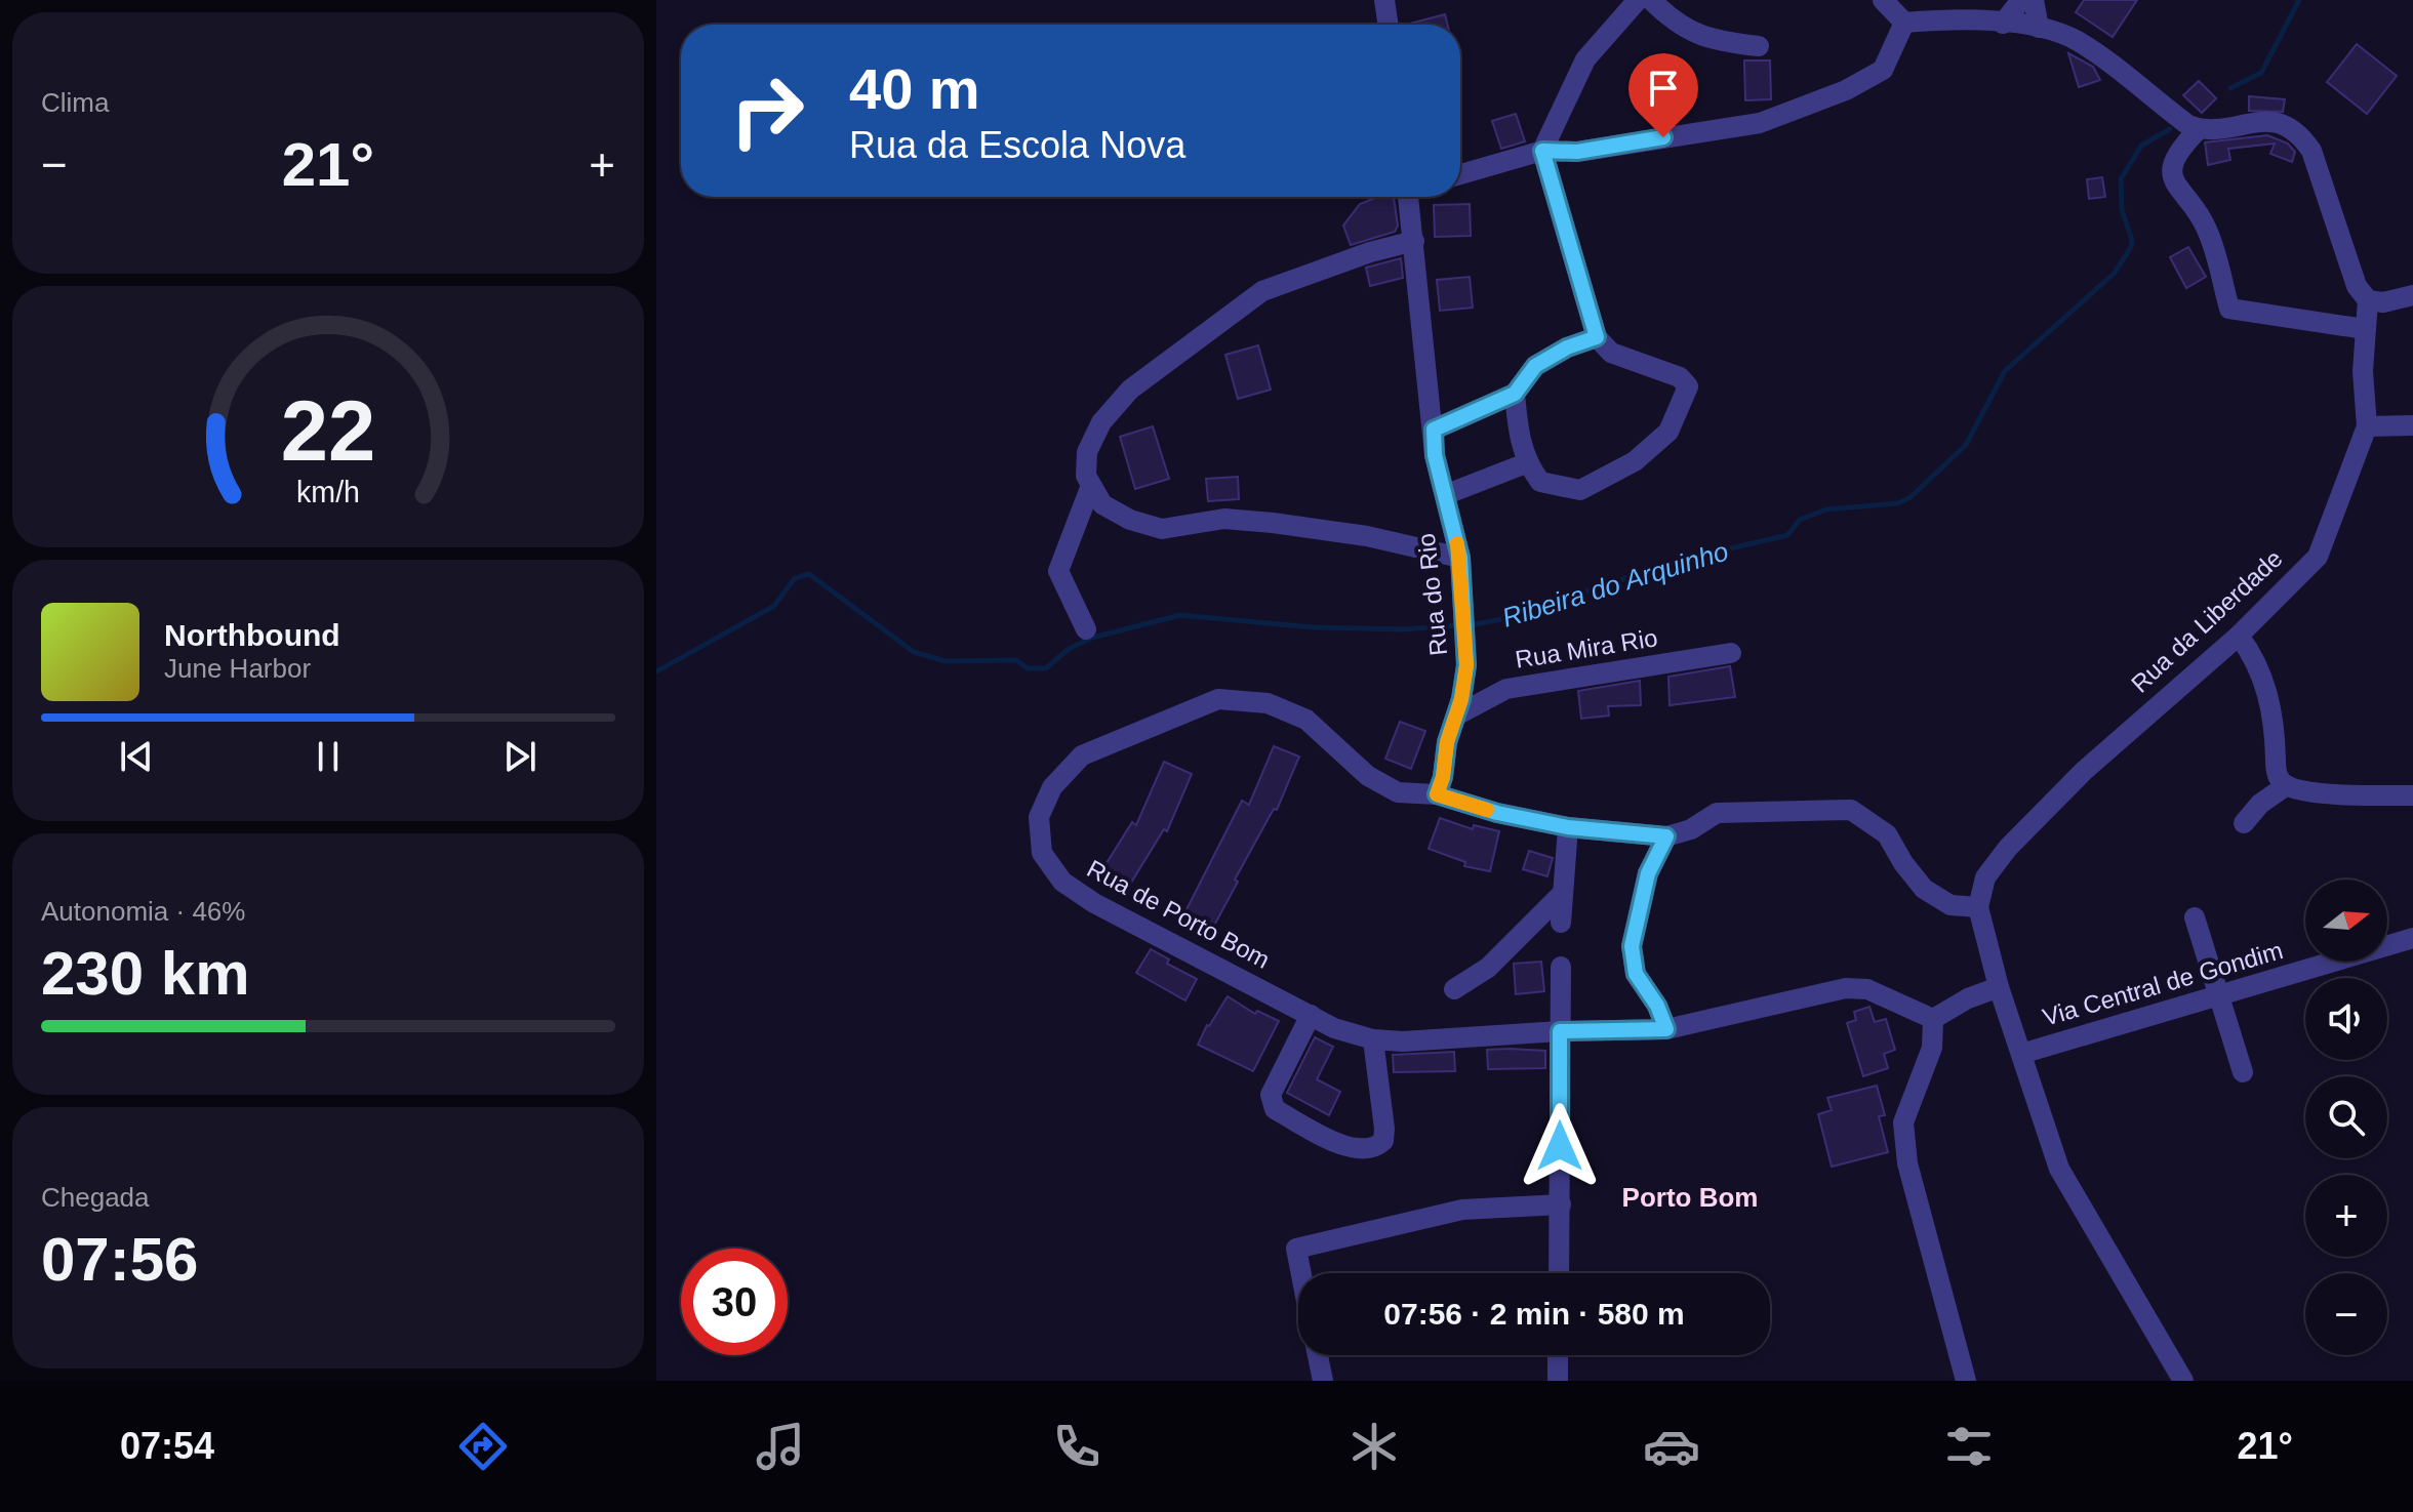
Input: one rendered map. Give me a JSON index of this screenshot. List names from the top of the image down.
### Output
{
  "streets": {
    "street": [
      "Rua do Rio",
      "Rua da Liberdade",
      "Rua Mira Rio",
      "Rua de Porto Bom",
      "Via Central de Gondim"
    ]
  },
  "crossings": [
    ["Rua do Rio", "Rua Mira Rio"],
    ["Rua do Rio", "Rua de Porto Bom"],
    ["Rua da Liberdade", "Rua de Porto Bom"]
  ],
  "districts": ["Porto Bom"],
  "water": ["Ribeira do Arquinho"],
  "north": "right",
  "page": {
    "tile": [
      "Clima",
      ["Autonomia · 46%", "230 km"],
      ["Chegada", "07:56"]
    ],
    "turn": ["40 m", "Rua da Escola Nova"],
    "heat": ["−", "21°", "+"],
    "song": ["Northbound", "June Harbor"],
    "map_buttons": ["+", "−"],
    "limit": "30",
    "trip": "07:56 · 2 min · 580 m",
    "tabs": ["07:54", "21°"],
    "gauge": ["22", "km/h"]
  }
}
